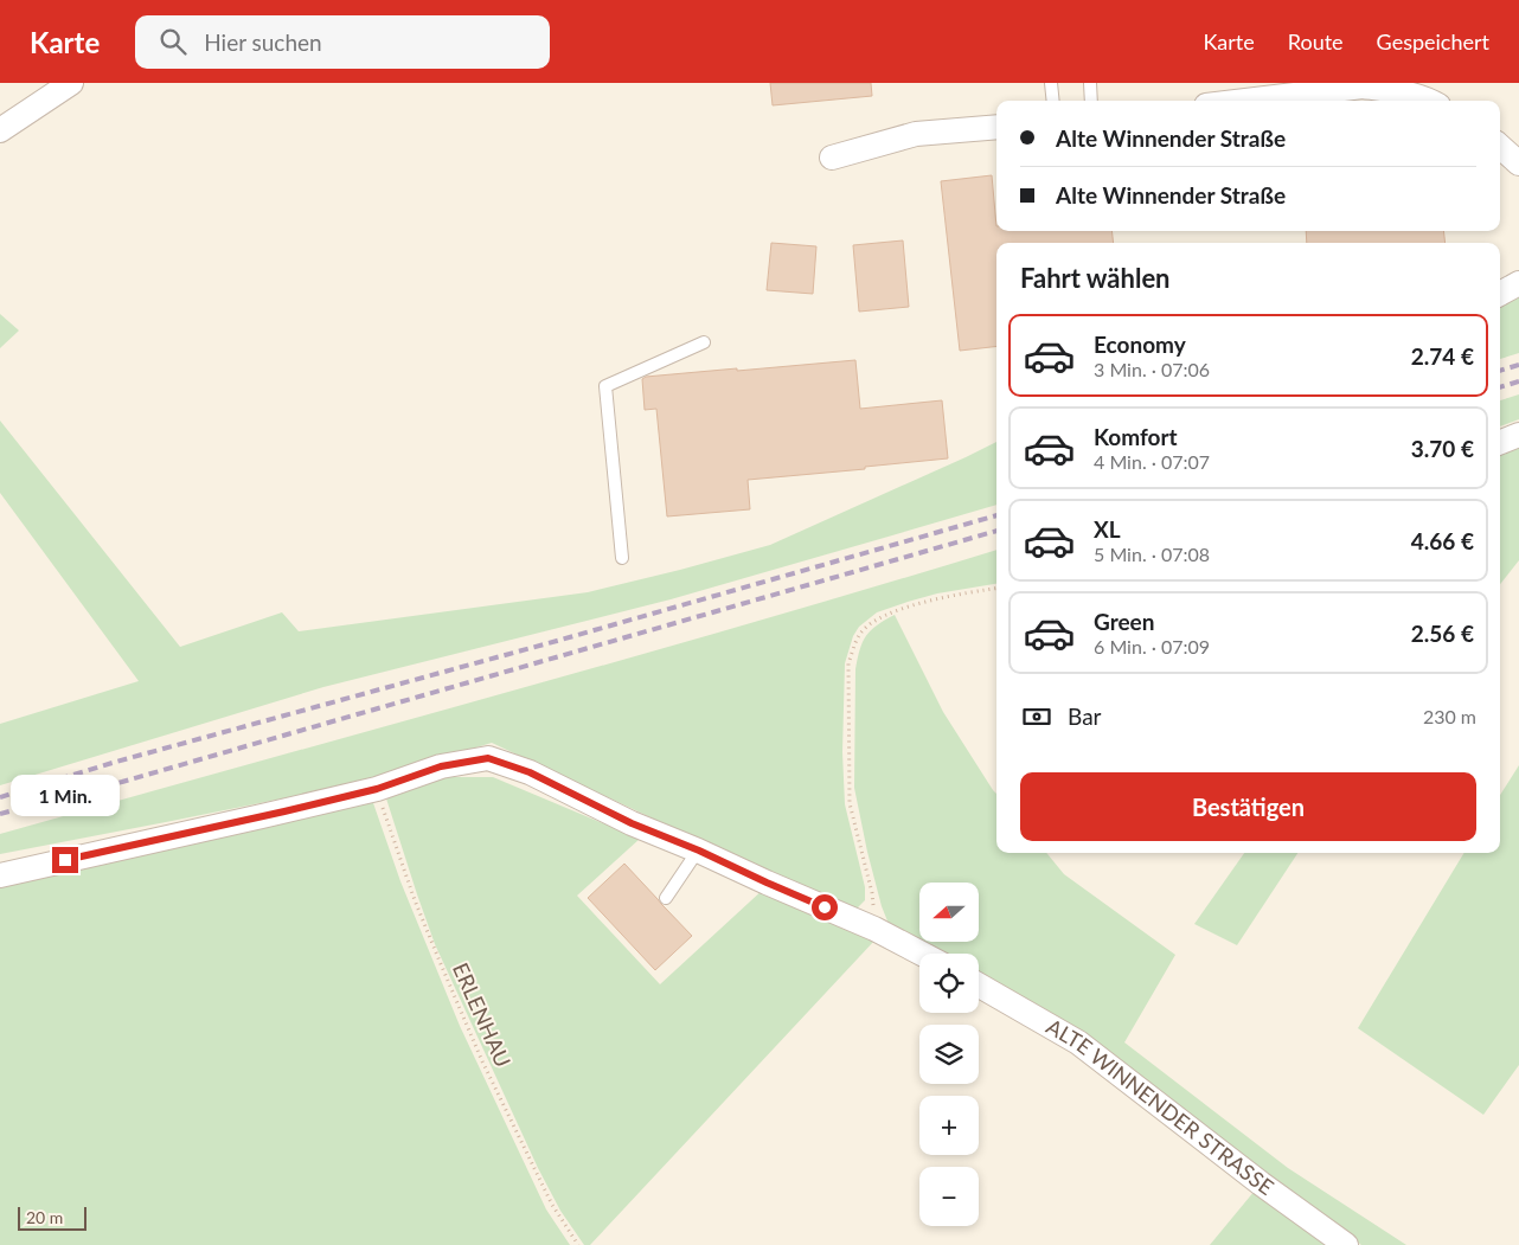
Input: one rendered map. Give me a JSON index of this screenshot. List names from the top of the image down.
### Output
{
  "streets": {
    "street": ["ALTE WINNENDER STRASSE"],
    "path": ["ERLENHAU"]
  },
  "scale_bar": "20 m",
  "north": "left",
  "page": {
    "header": "Karte",
    "search": "Hier suchen",
    "nav": ["Karte", "Route", "Gespeichert"],
    "banner": ["Alte Winnender Straße", "Alte Winnender Straße"],
    "heading": "Fahrt wählen",
    "list": [
      {
        "name": "Economy",
        "note": "3 Min. · 07:06",
        "value": "2.74 €"
      },
      {
        "name": "Komfort",
        "note": "4 Min. · 07:07",
        "value": "3.70 €"
      },
      {
        "name": "XL",
        "note": "5 Min. · 07:08",
        "value": "4.66 €"
      },
      {
        "name": "Green",
        "note": "6 Min. · 07:09",
        "value": "2.56 €"
      }
    ],
    "pay": ["Bar", "230 m"],
    "buttons": "Bestätigen",
    "bubble": "1 Min.",
    "map_buttons": ["+", "−"],
    "scale": "20 m"
  }
}
